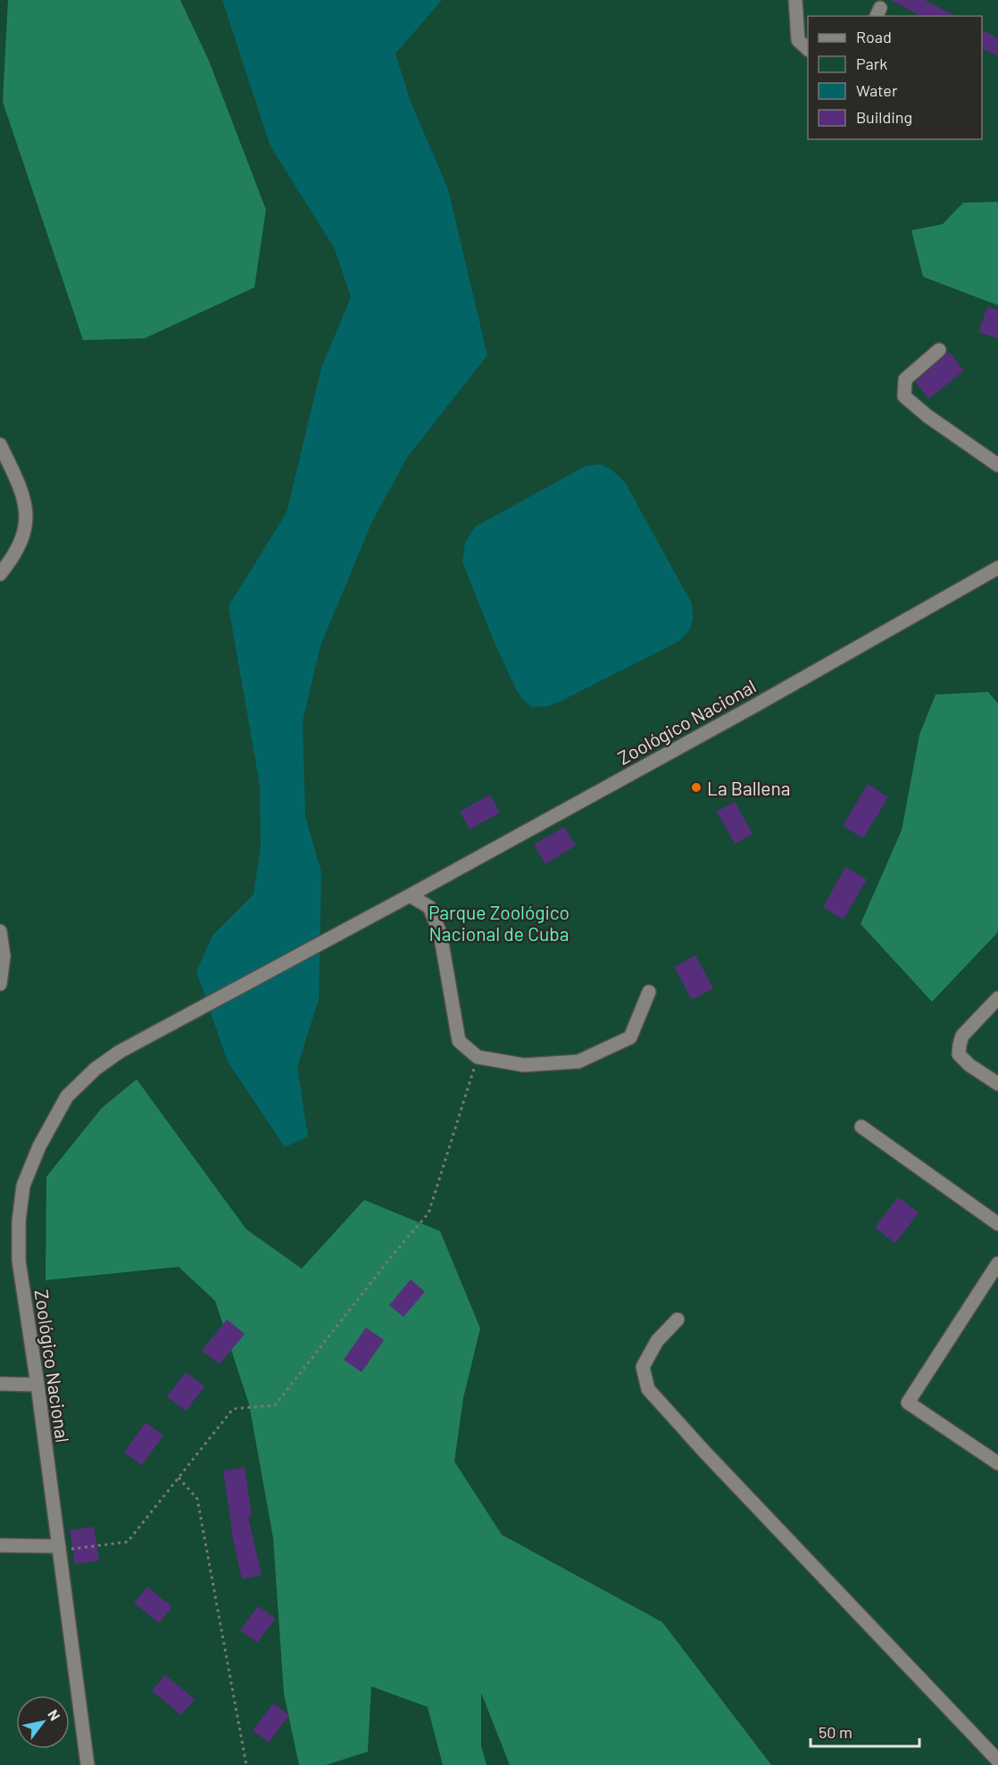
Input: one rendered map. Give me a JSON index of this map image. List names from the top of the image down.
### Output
{
  "streets": {
    "street": ["Zoológico Nacional"]
  },
  "parks": ["Parque Zoológico Nacional de Cuba"],
  "places": ["La Ballena"],
  "legend": [
    "Road",
    "Park",
    "Water",
    "Building"
  ],
  "scale_bar": "50 m",
  "north": "top right"
}
